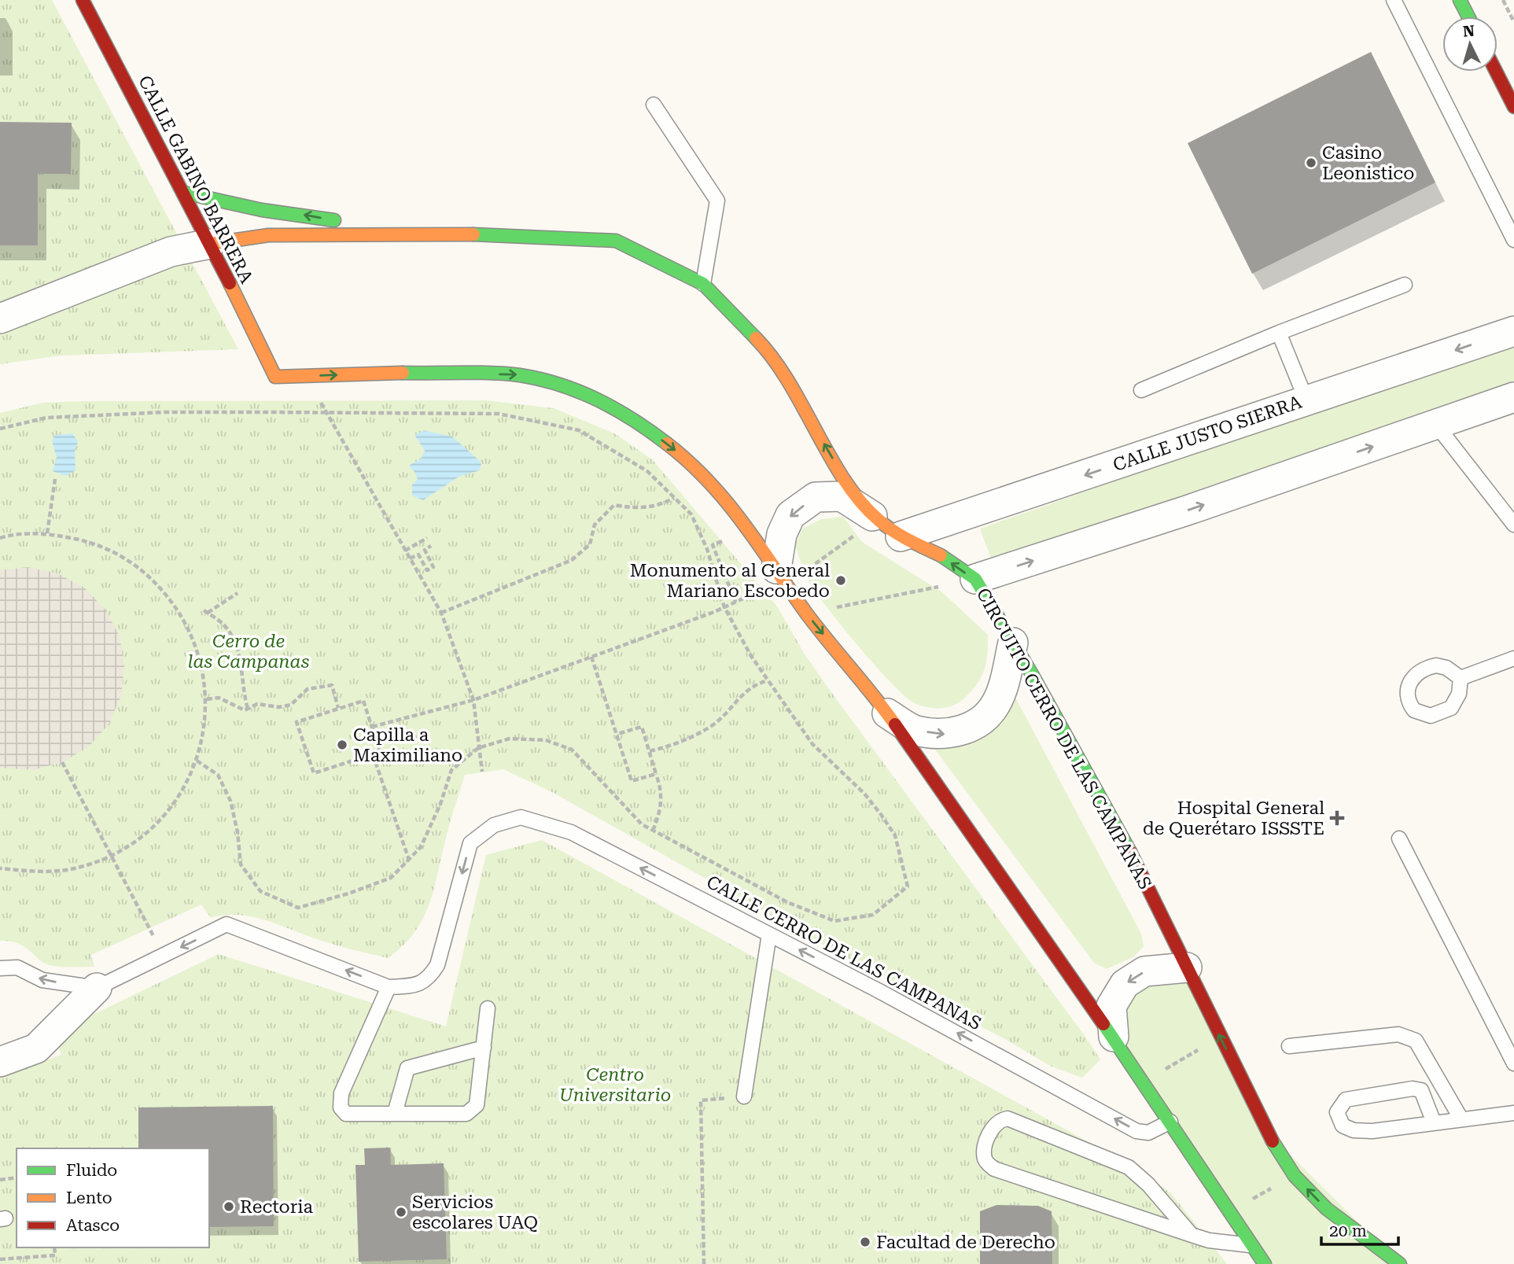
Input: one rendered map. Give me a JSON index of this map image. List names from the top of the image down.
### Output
{
  "streets": {
    "street": ["CALLE GABINO BARRERA", "CALLE JUSTO SIERRA", "CIRCUITO CERRO DE LAS CAMPANAS"],
    "lane": ["CALLE CERRO DE LAS CAMPANAS"]
  },
  "crossings": [
    ["CALLE GABINO BARRERA", "CIRCUITO CERRO DE LAS CAMPANAS"],
    ["CALLE JUSTO SIERRA", "CIRCUITO CERRO DE LAS CAMPANAS"]
  ],
  "one_way": ["CALLE CERRO DE LAS CAMPANAS"],
  "parks": ["Cerro de las Campanas", "Centro Universitario"],
  "places": {
    "other": [
      "Casino Leonistico",
      "Monumento al General Mariano Escobedo",
      "Capilla a Maximiliano",
      "Rectoria",
      "Servicios escolares UAQ",
      "Facultad de Derecho"
    ],
    "health": ["Hospital General de Querétaro ISSSTE"]
  },
  "legend": ["Fluido", "Lento", "Atasco"],
  "scale_bar": "20 m",
  "north": "top"
}
